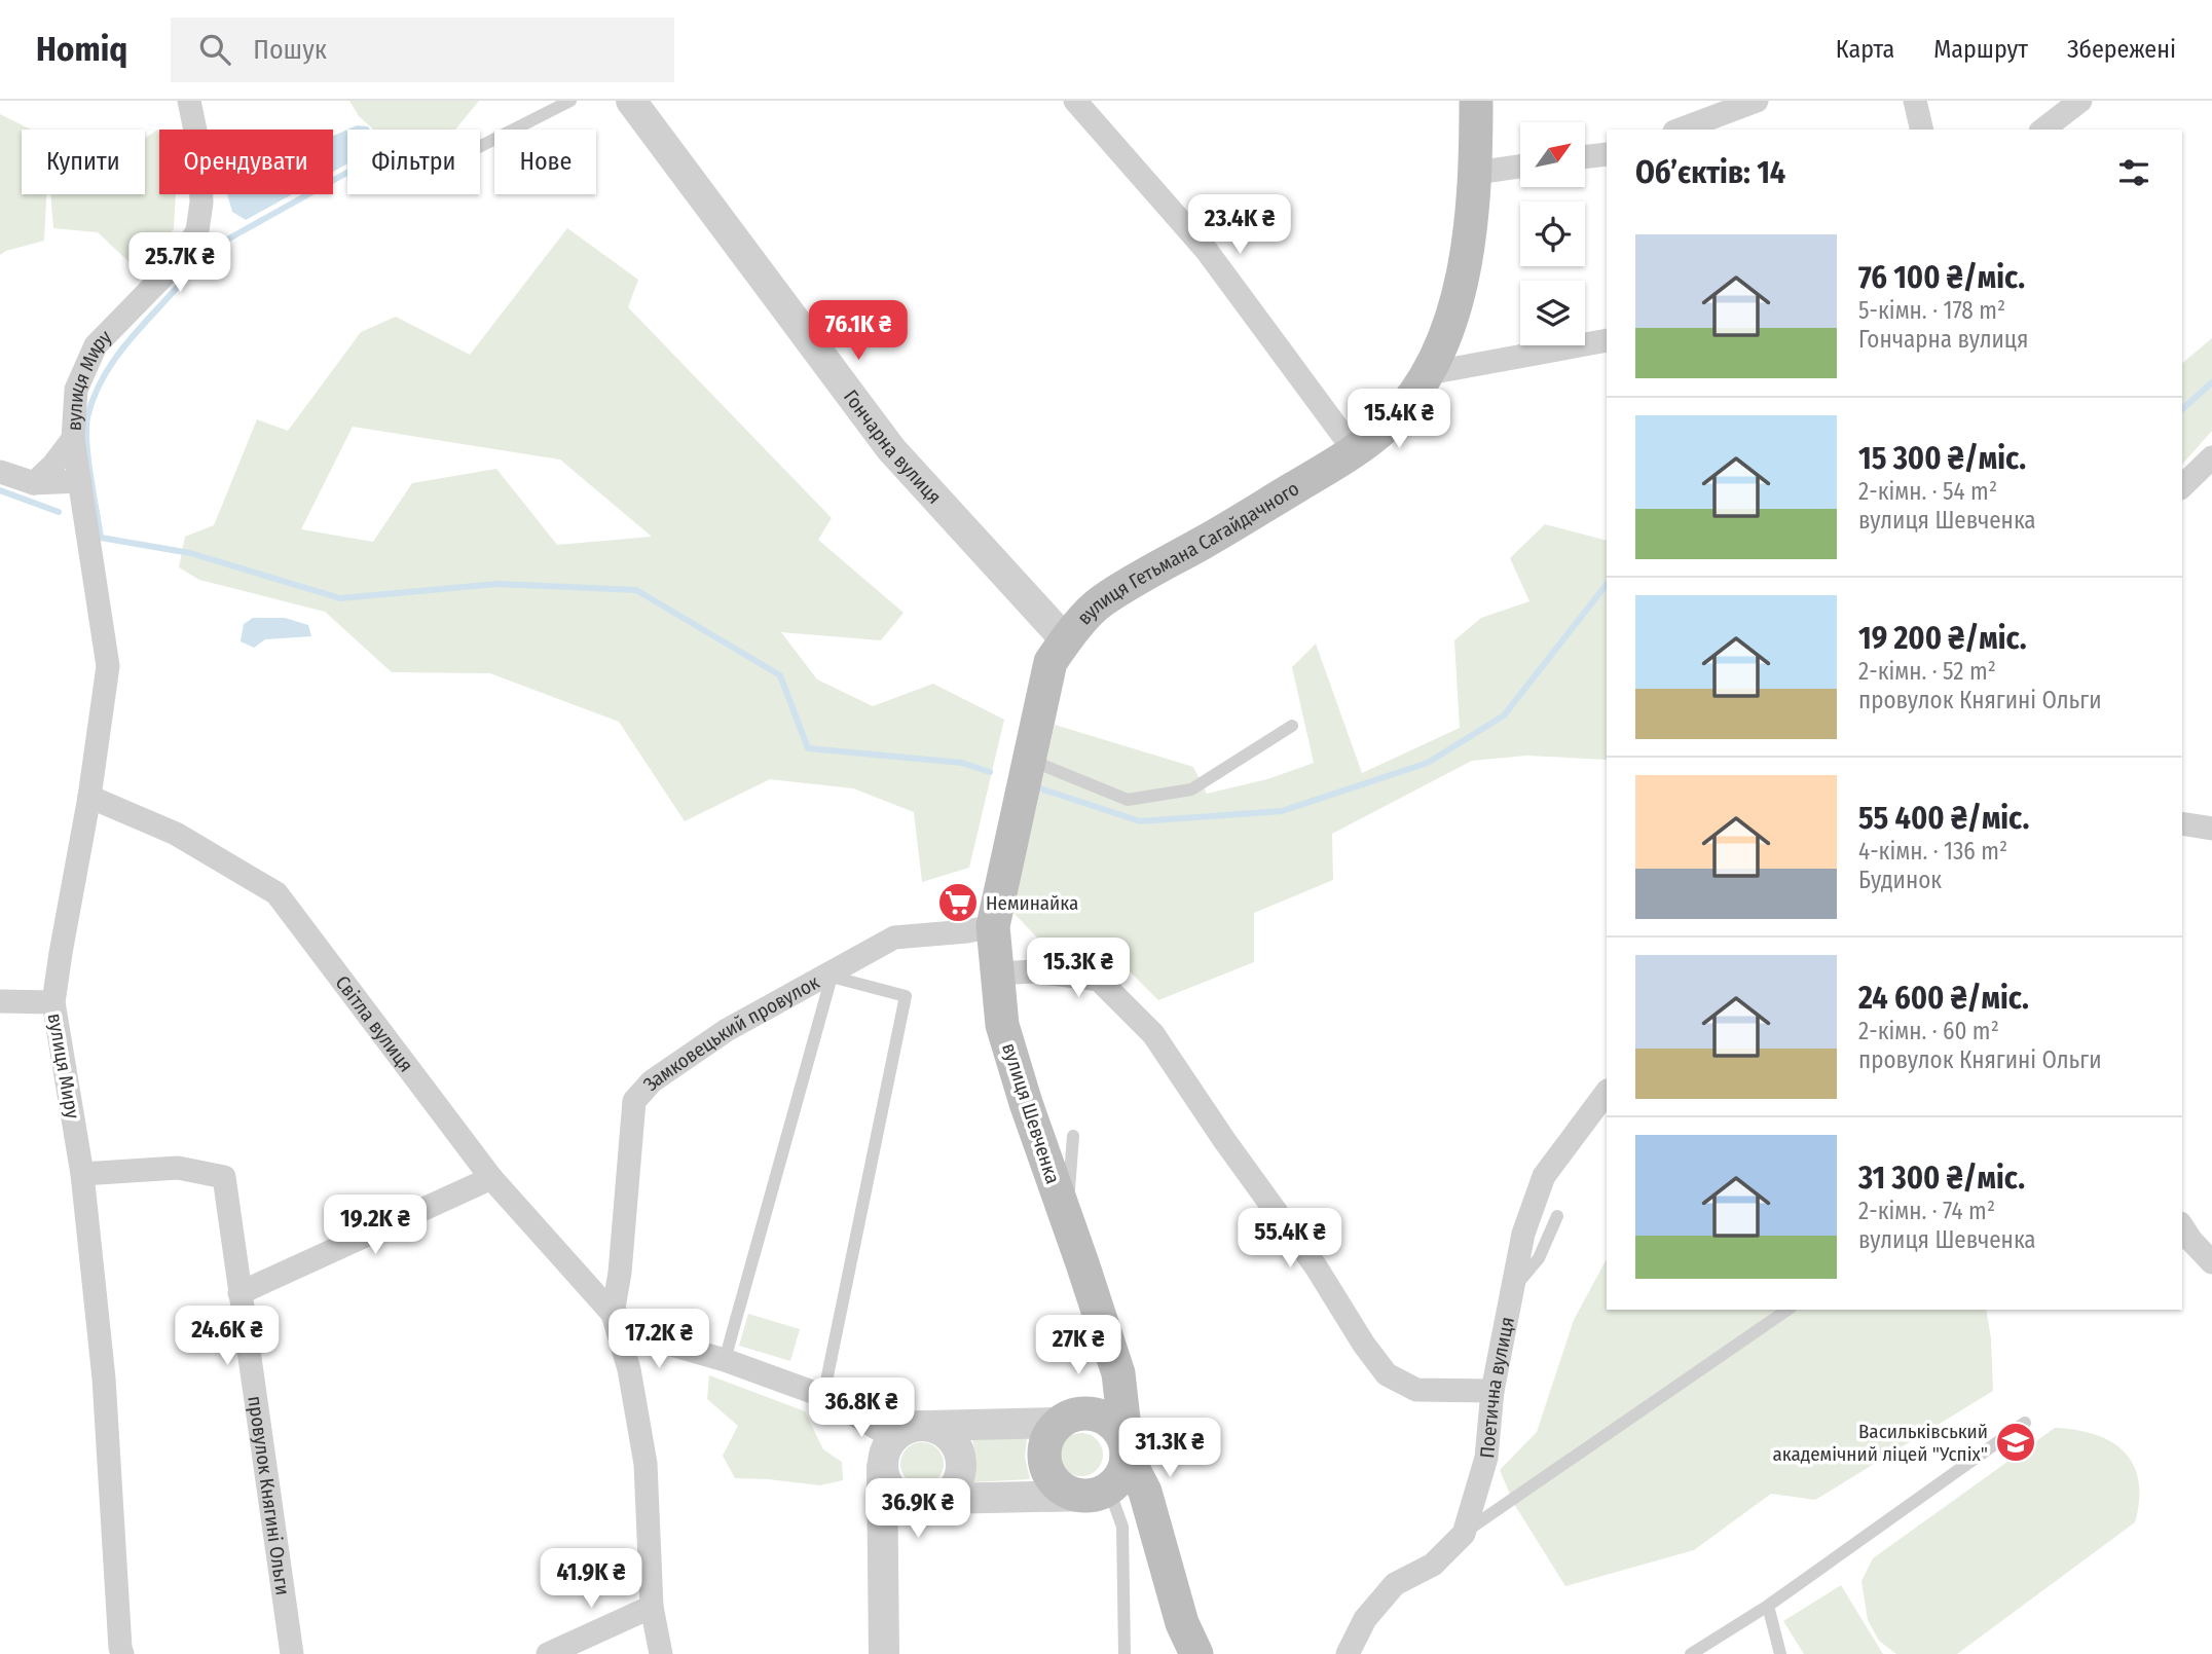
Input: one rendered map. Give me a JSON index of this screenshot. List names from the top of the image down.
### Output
{
  "streets": {
    "main road": ["вулиця Гетьмана Сагайдачного", "вулиця Шевченка"],
    "street": [
      "вулиця Миру",
      "Гончарна вулиця",
      "Світла вулиця",
      "Замковецький провулок",
      "Поетична вулиця",
      "провулок Княгині Ольги"
    ]
  },
  "crossings": [
    ["вулиця Миру", "Світла вулиця"],
    ["вулиця Миру", "провулок Княгині Ольги"],
    ["Гончарна вулиця", "вулиця Гетьмана Сагайдачного"],
    ["Гончарна вулиця", "вулиця Шевченка"],
    ["вулиця Гетьмана Сагайдачного", "вулиця Шевченка"],
    ["Світла вулиця", "Замковецький провулок"],
    ["Замковецький провулок", "вулиця Шевченка"]
  ],
  "places": {
    "supermarket": ["Неминайка"],
    "school or university": ["Васильківський академічний ліцей \"Успіх\""]
  },
  "north": "top right",
  "page": {
    "header": "Homiq",
    "search": "Пошук",
    "nav": ["Карта", "Маршрут", "Збережені"],
    "chip": [
      "Купити",
      "Орендувати",
      "Фільтри",
      "Нове"
    ],
    "heading": "Об’єктів: 14",
    "price": [
      "23.4K ₴",
      "25.7K ₴",
      "76.1K ₴",
      "15.4K ₴",
      "15.3K ₴",
      "19.2K ₴",
      "55.4K ₴",
      "24.6K ₴",
      "17.2K ₴",
      "27K ₴",
      "36.8K ₴",
      "31.3K ₴",
      "36.9K ₴",
      "41.9K ₴"
    ],
    "list": [
      {
        "name": "76 100 ₴/міс.",
        "note": "5-кімн. · 178 m² · Гончарна вулиця"
      },
      {
        "name": "15 300 ₴/міс.",
        "note": "2-кімн. · 54 m² · вулиця Шевченка"
      },
      {
        "name": "19 200 ₴/міс.",
        "note": "2-кімн. · 52 m² · провулок Княгині Ольги"
      },
      {
        "name": "55 400 ₴/міс.",
        "note": "4-кімн. · 136 m² · Будинок"
      },
      {
        "name": "24 600 ₴/міс.",
        "note": "2-кімн. · 60 m² · провулок Княгині Ольги"
      },
      {
        "name": "31 300 ₴/міс.",
        "note": "2-кімн. · 74 m² · вулиця Шевченка"
      }
    ]
  }
}
